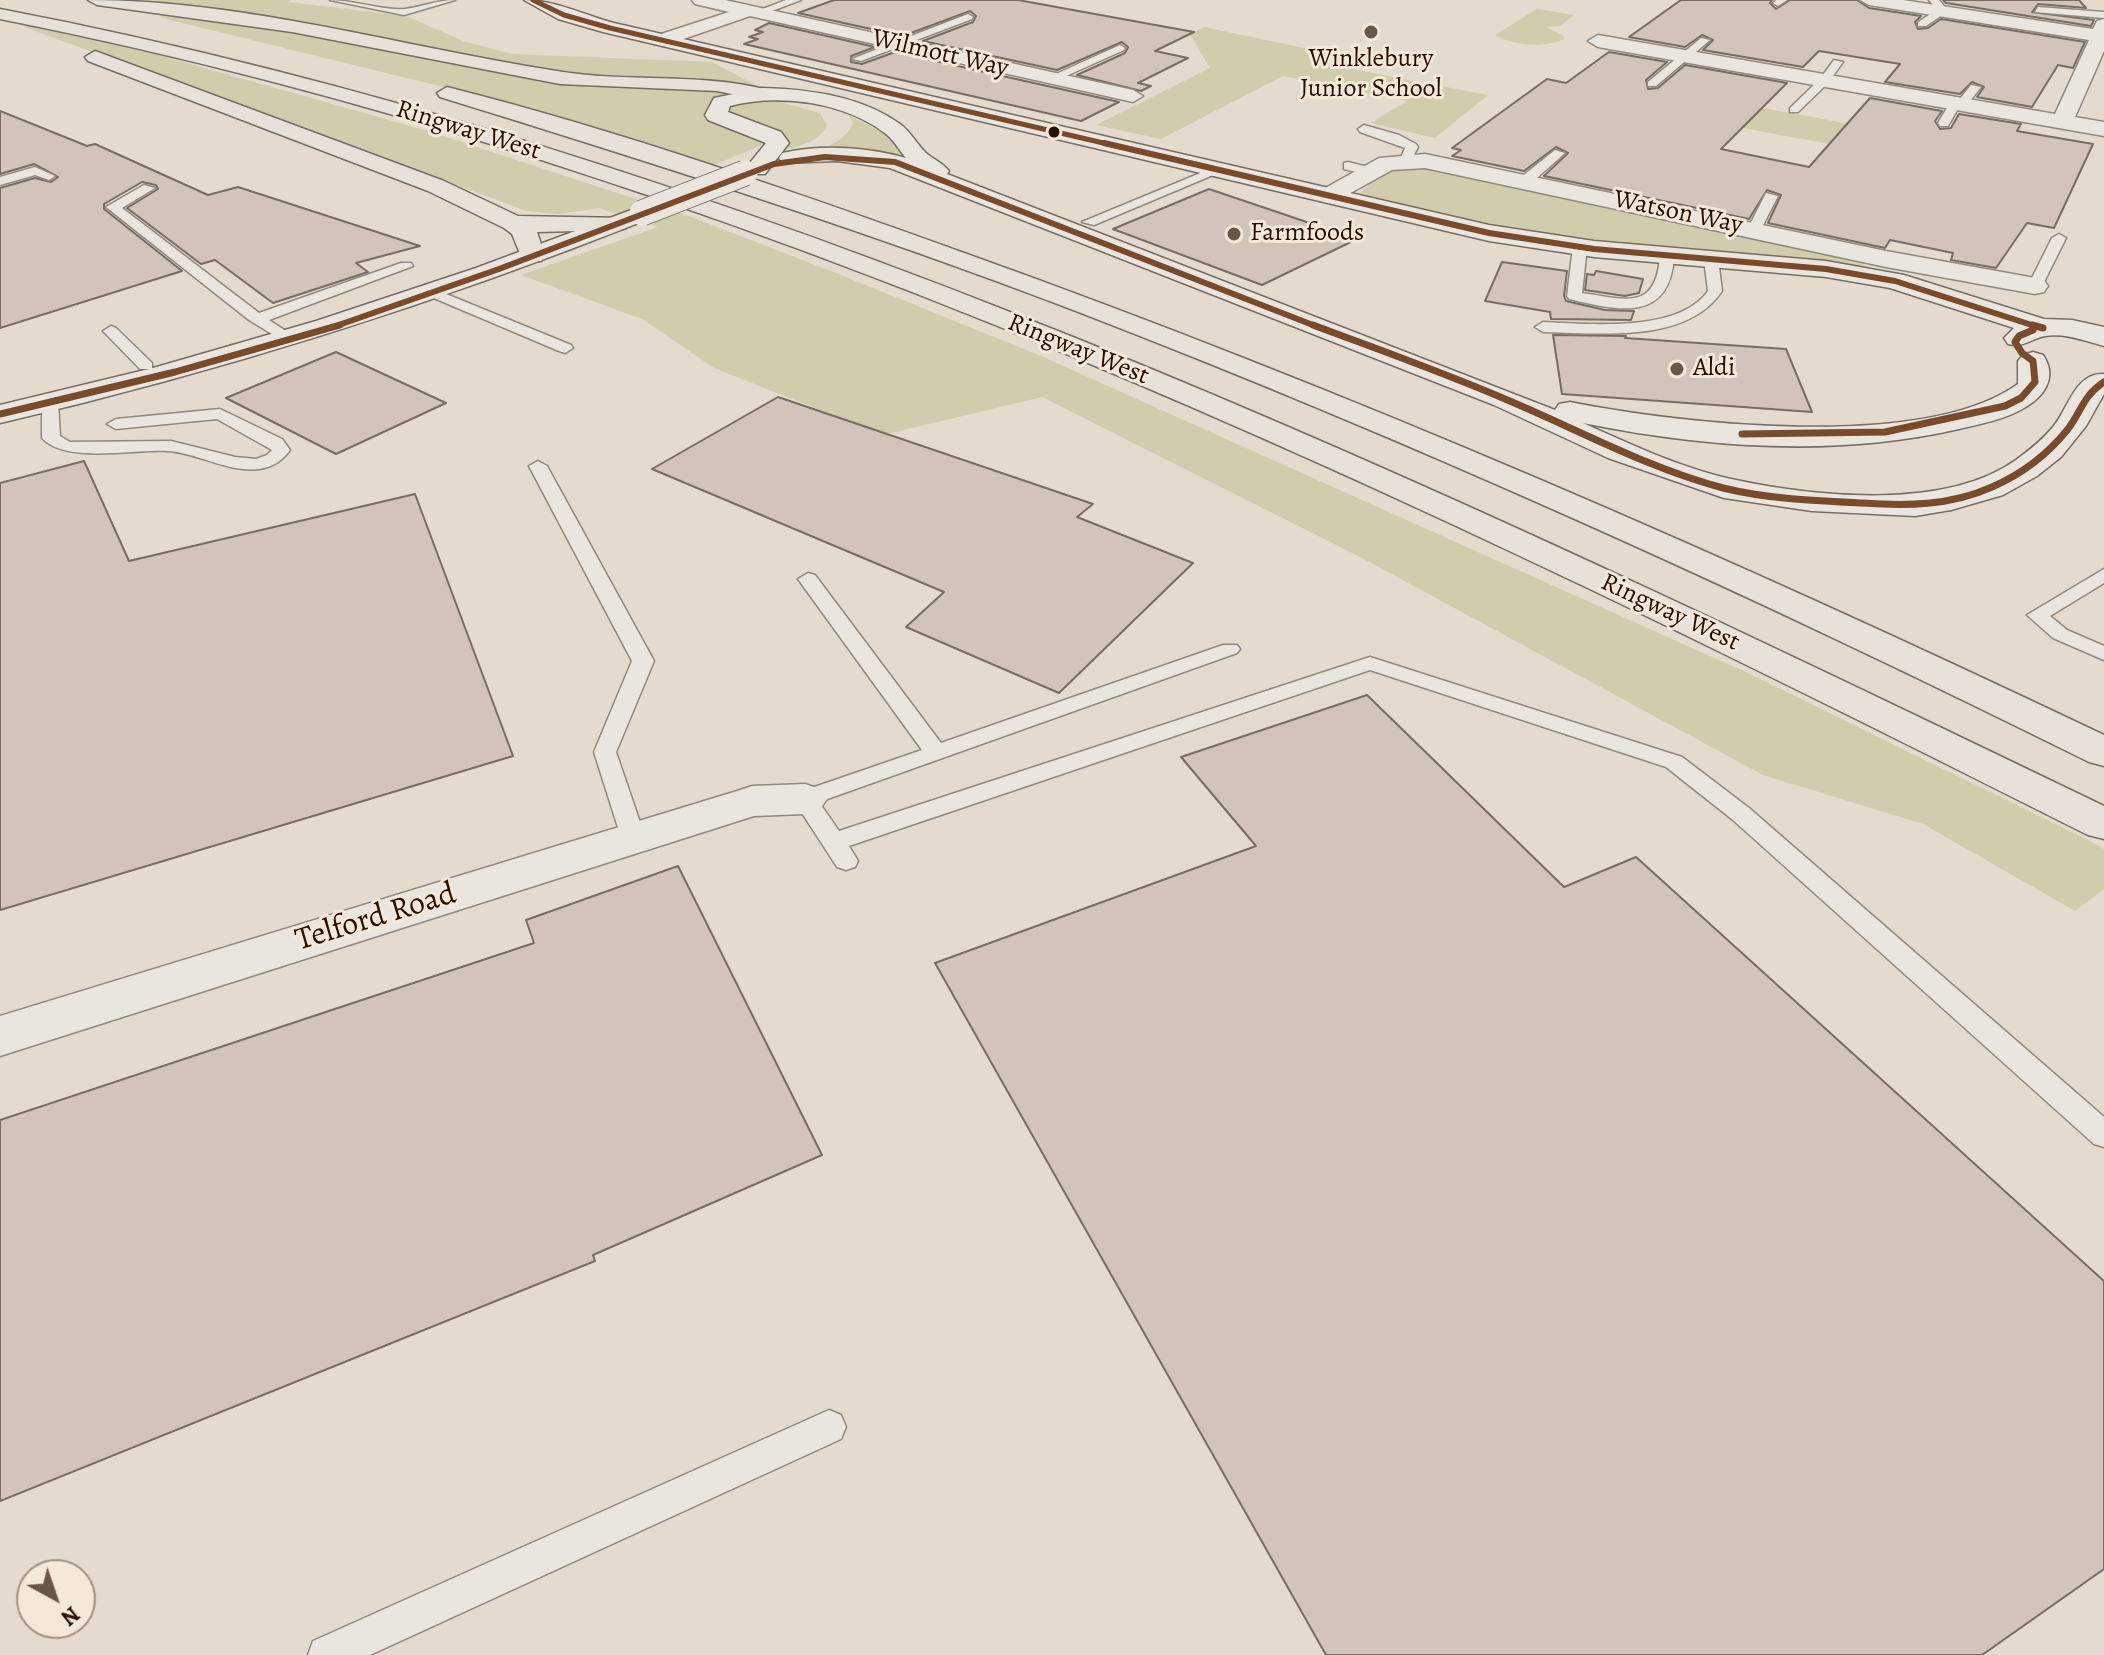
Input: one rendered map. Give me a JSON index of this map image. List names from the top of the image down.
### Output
{
  "streets": {
    "main road": ["Ringway West"],
    "street": ["Wilmott Way", "Watson Way", "Telford Road"]
  },
  "places": ["Winklebury Junior School", "Farmfoods", "Aldi"],
  "north": "bottom right"
}
